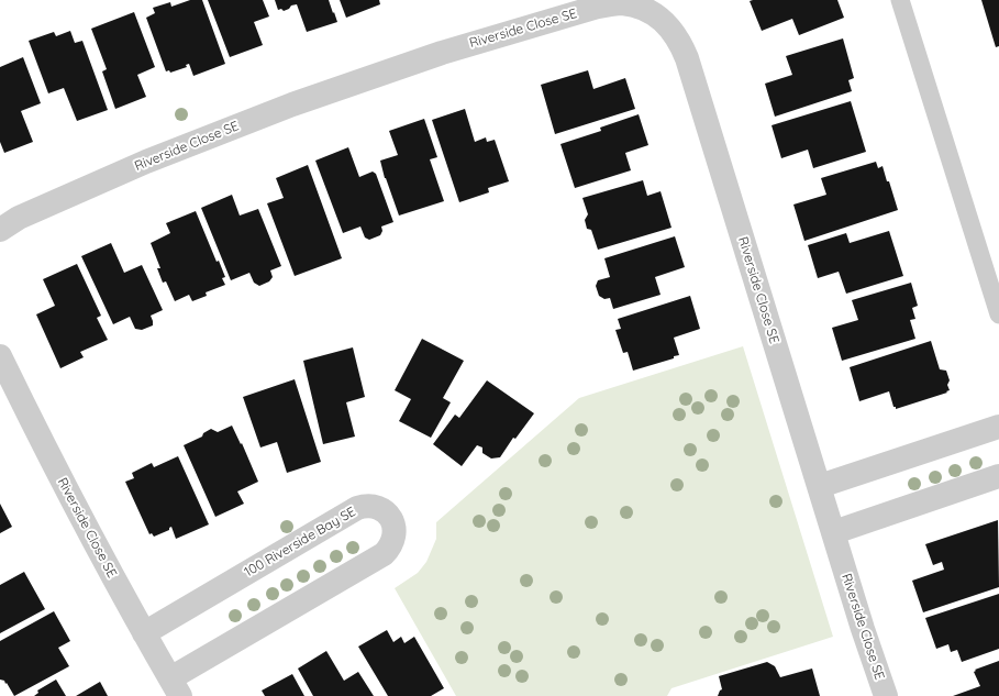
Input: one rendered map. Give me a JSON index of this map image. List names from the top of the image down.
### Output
{
  "streets": {
    "street": ["Riverside Close SE", "100 Riverside Bay SE"]
  },
  "crossings": [
    ["Riverside Close SE", "100 Riverside Bay SE"]
  ]
}
